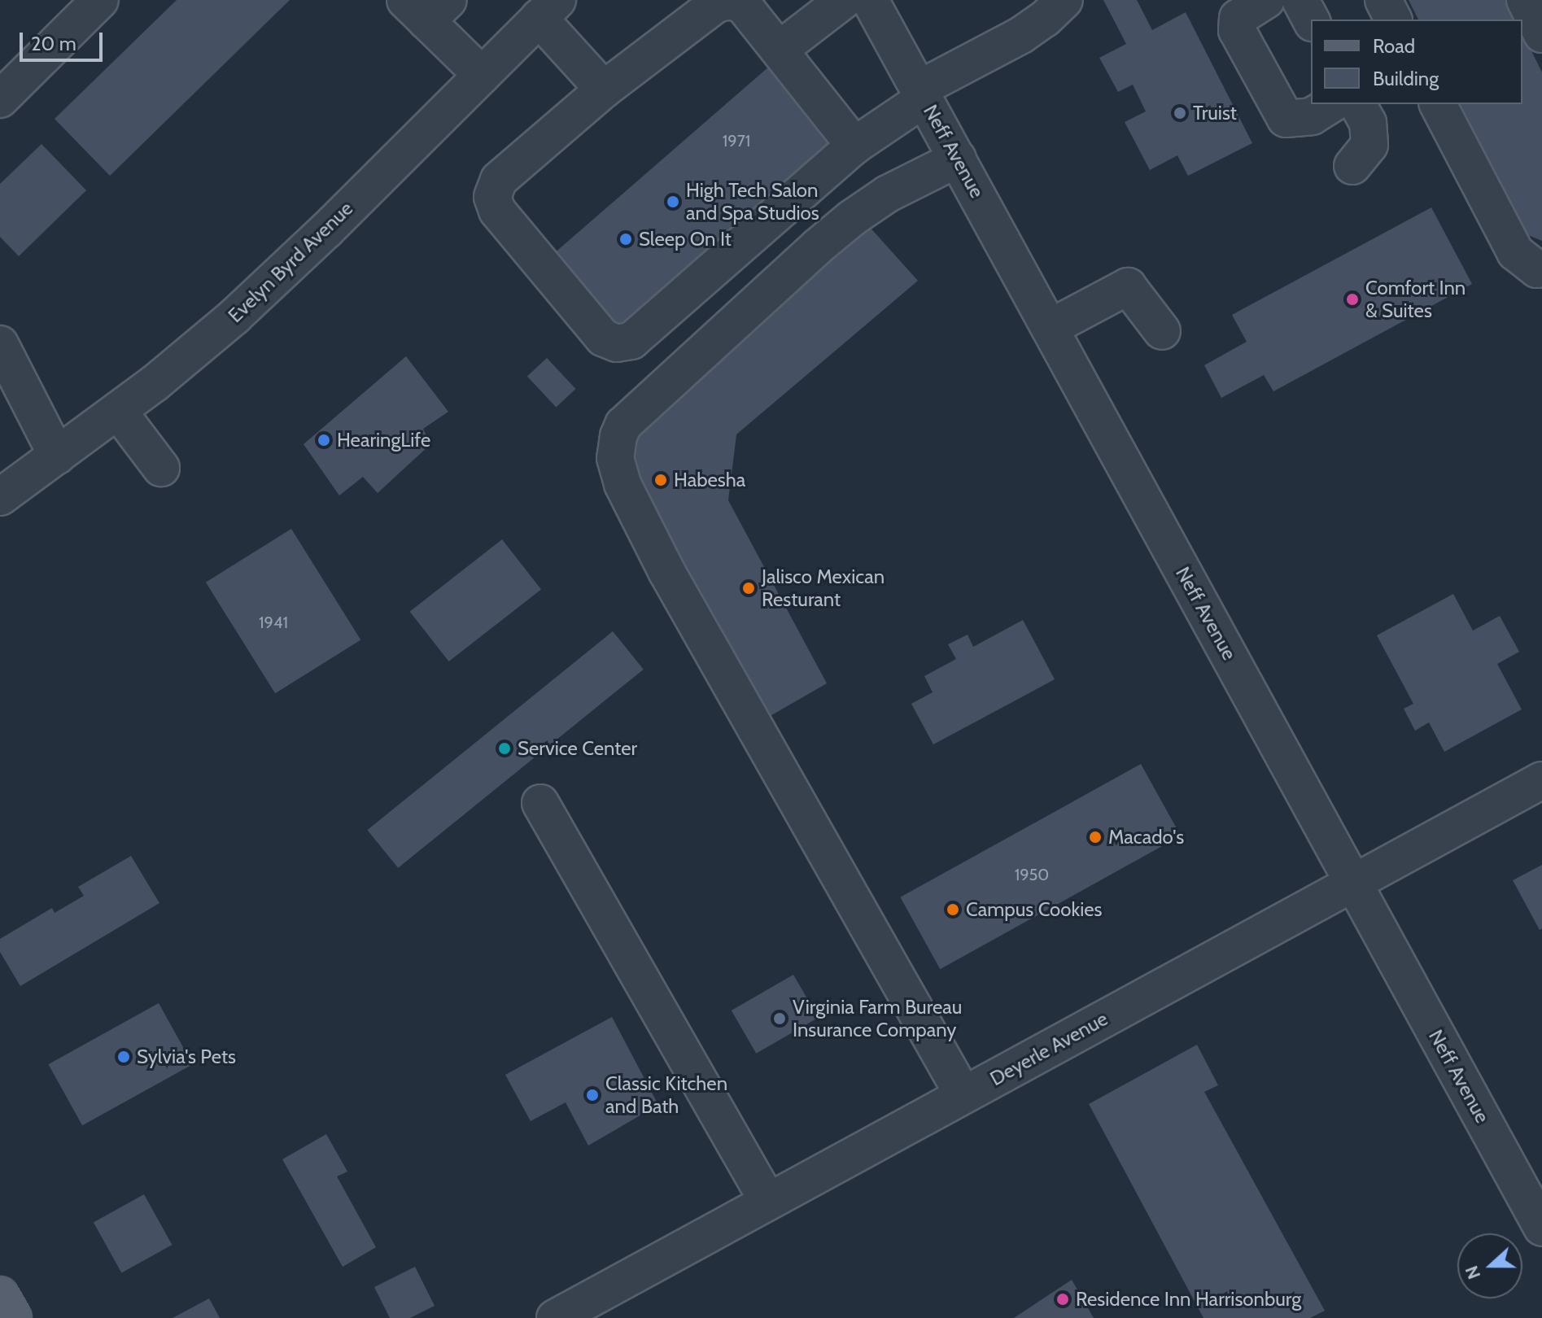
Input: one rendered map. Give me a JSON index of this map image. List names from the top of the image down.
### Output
{
  "streets": {
    "street": ["Neff Avenue", "Evelyn Byrd Avenue", "Deyerle Avenue"]
  },
  "crossings": [
    ["Neff Avenue", "Deyerle Avenue"]
  ],
  "places": [
    "Truist",
    "High Tech Salon and Spa Studios",
    "Sleep On It",
    "Comfort Inn & Suites",
    "HearingLife",
    "Habesha",
    "Jalisco Mexican Resturant",
    "Service Center",
    "Macado's",
    "Campus Cookies",
    "Virginia Farm Bureau Insurance Company",
    "Sylvia's Pets",
    "Classic Kitchen and Bath",
    "Residence Inn Harrisonburg"
  ],
  "house_numbers": ["1971", "1941", "1950"],
  "legend": ["Road", "Building"],
  "scale_bar": "20 m",
  "north": "left"
}
